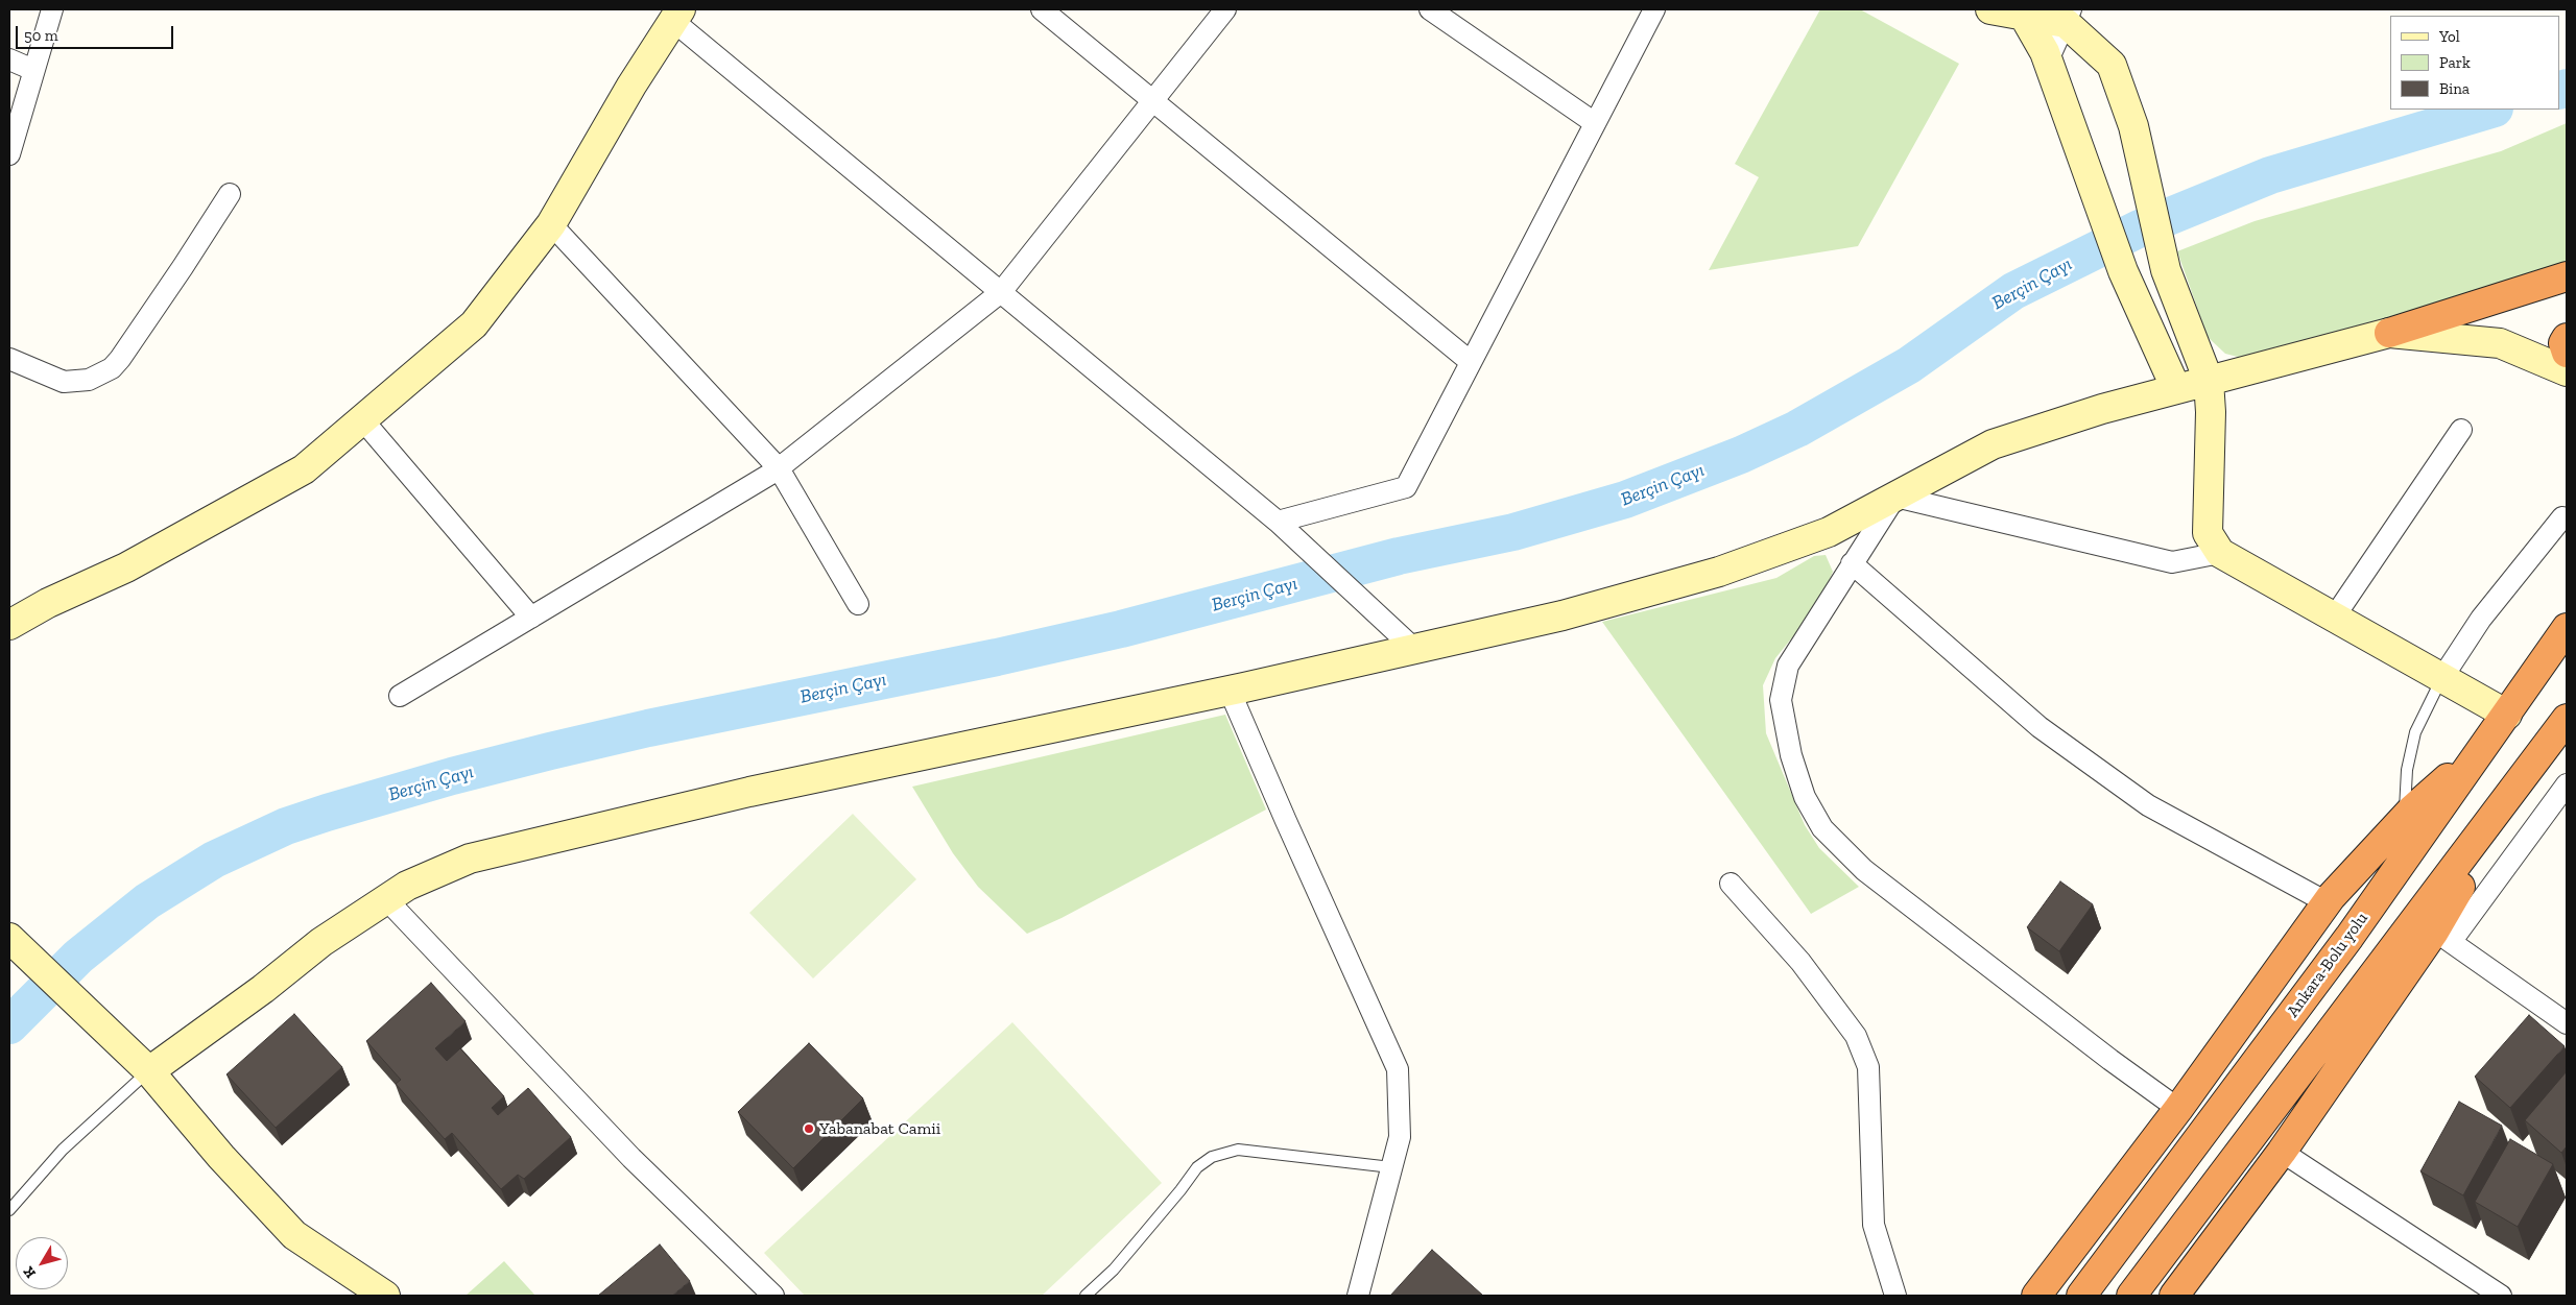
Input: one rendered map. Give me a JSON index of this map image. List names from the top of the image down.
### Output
{
  "streets": {
    "highway": ["Ankara-Bolu yolu"]
  },
  "water": ["Berçin Çayı"],
  "places": ["Yabanabat Camii"],
  "legend": ["Yol", "Park", "Bina"],
  "scale_bar": "50 m",
  "north": "bottom left"
}
